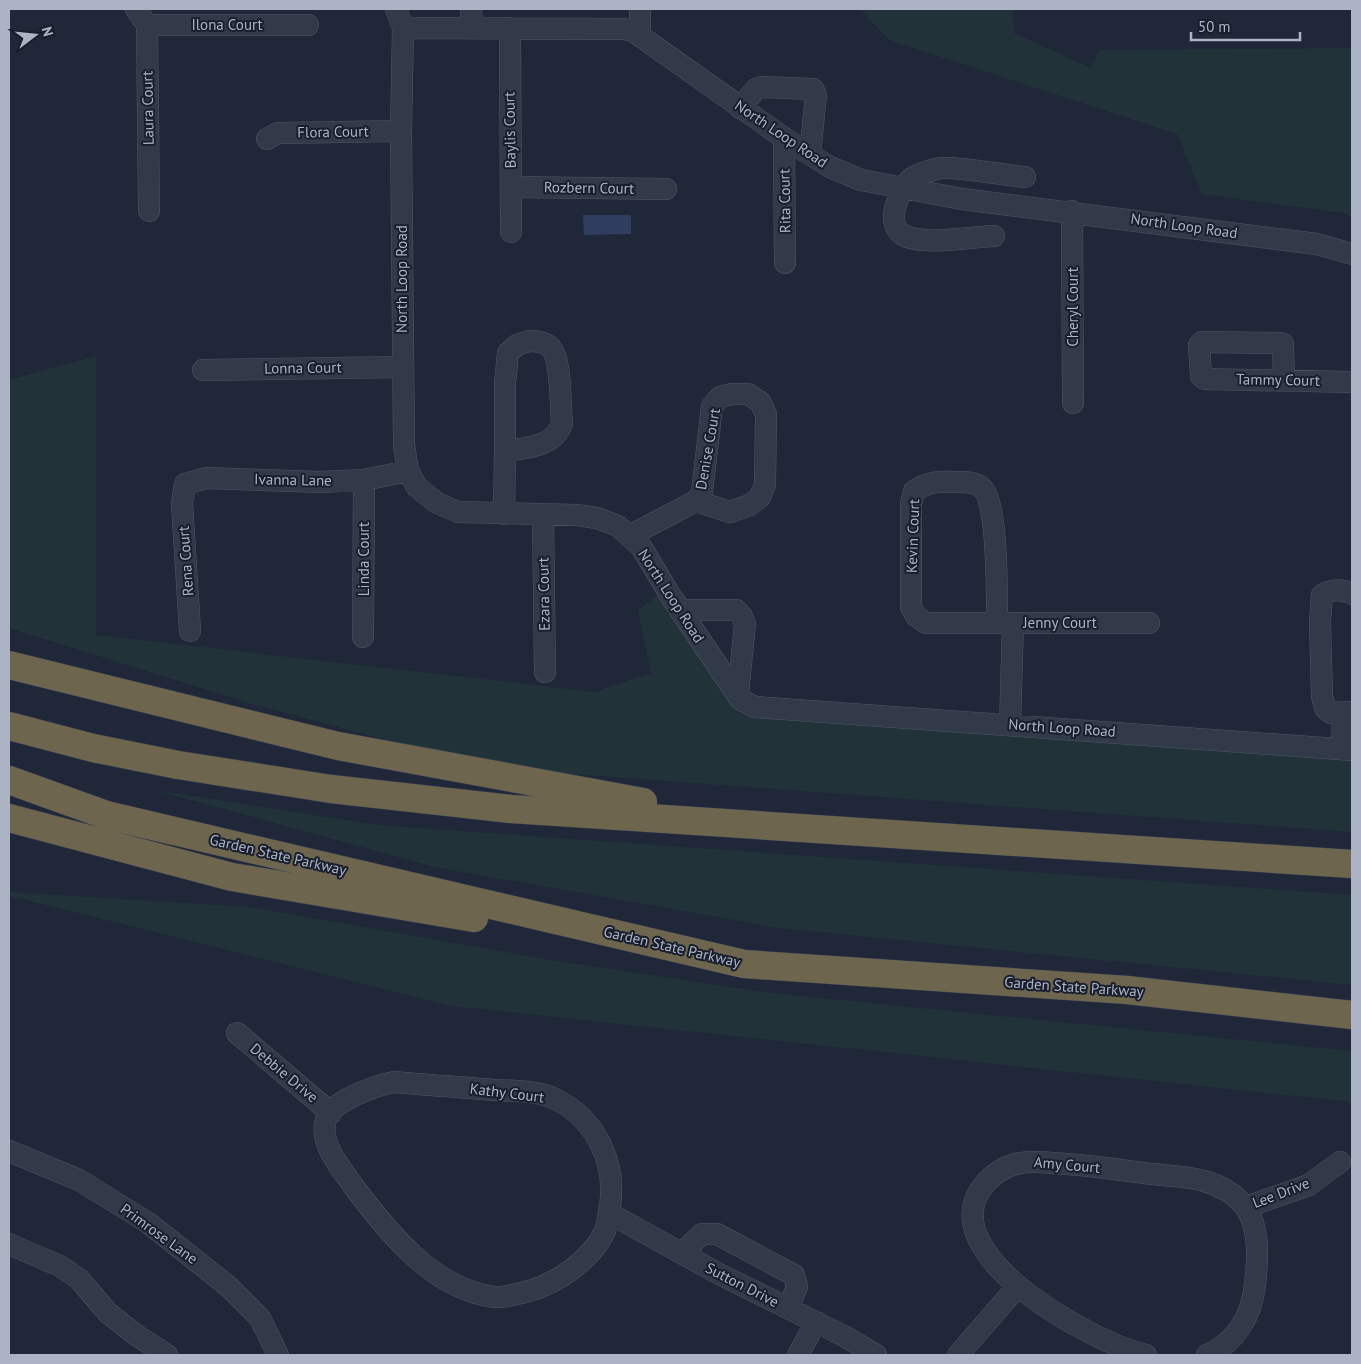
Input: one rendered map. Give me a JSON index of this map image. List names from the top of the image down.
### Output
{
  "streets": {
    "highway": ["Garden State Parkway"],
    "street": [
      "Ilona Court",
      "Laura Court",
      "Baylis Court",
      "Flora Court",
      "North Loop Road",
      "Rozbern Court",
      "Rita Court",
      "Cheryl Court",
      "Lonna Court",
      "Tammy Court",
      "Denise Court",
      "Ivanna Lane",
      "Kevin Court",
      "Linda Court",
      "Rena Court",
      "Ezara Court",
      "Jenny Court",
      "Debbie Drive",
      "Kathy Court",
      "Amy Court",
      "Lee Drive",
      "Primrose Lane",
      "Sutton Drive"
    ]
  },
  "crossings": [
    ["Ilona Court", "Laura Court"],
    ["Baylis Court", "North Loop Road"],
    ["Baylis Court", "Rozbern Court"],
    ["Flora Court", "North Loop Road"],
    ["North Loop Road", "Rita Court"],
    ["North Loop Road", "Cheryl Court"],
    ["North Loop Road", "Lonna Court"],
    ["North Loop Road", "Denise Court"],
    ["North Loop Road", "Ivanna Lane"],
    ["North Loop Road", "Ezara Court"],
    ["North Loop Road", "Jenny Court"],
    ["Ivanna Lane", "Linda Court"],
    ["Ivanna Lane", "Rena Court"],
    ["Kevin Court", "Jenny Court"],
    ["Debbie Drive", "Kathy Court"],
    ["Kathy Court", "Sutton Drive"],
    ["Amy Court", "Lee Drive"]
  ],
  "scale_bar": "50 m",
  "north": "right"
}
